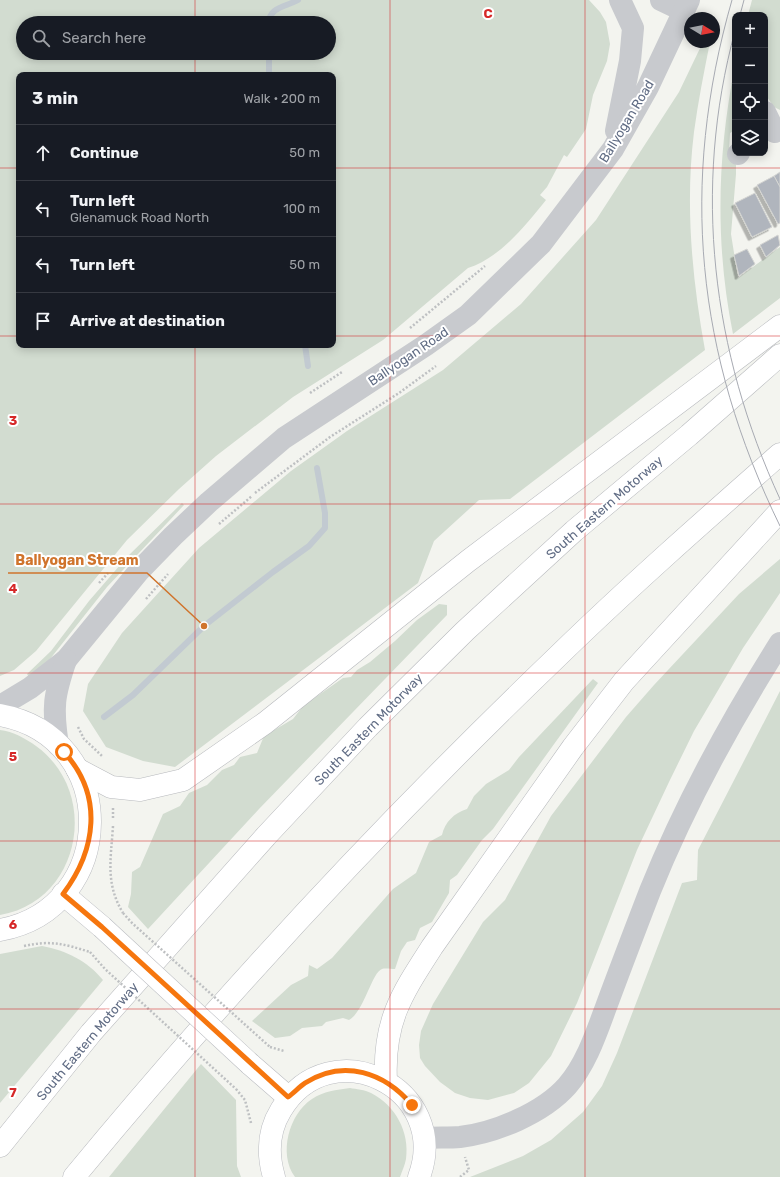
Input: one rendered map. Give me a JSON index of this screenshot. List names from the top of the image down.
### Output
{
  "streets": {
    "main road": ["South Eastern Motorway"],
    "street": ["Ballyogan Road"]
  },
  "places": ["Ballyogan Stream"],
  "north": "right",
  "page": {
    "map_buttons": ["+", "−"],
    "search": "Search here",
    "heading": ["3 min", "Walk · 200 m"],
    "list": [
      ["Continue", "50 m"],
      ["Turn left", "Glenamuck Road North", "100 m"],
      ["Turn left", "50 m"],
      "Arrive at destination"
    ]
  },
  "grid": {
    "columns": ["C"],
    "rows": [
      "3",
      "4",
      "5",
      "6",
      "7"
    ]
  }
}
